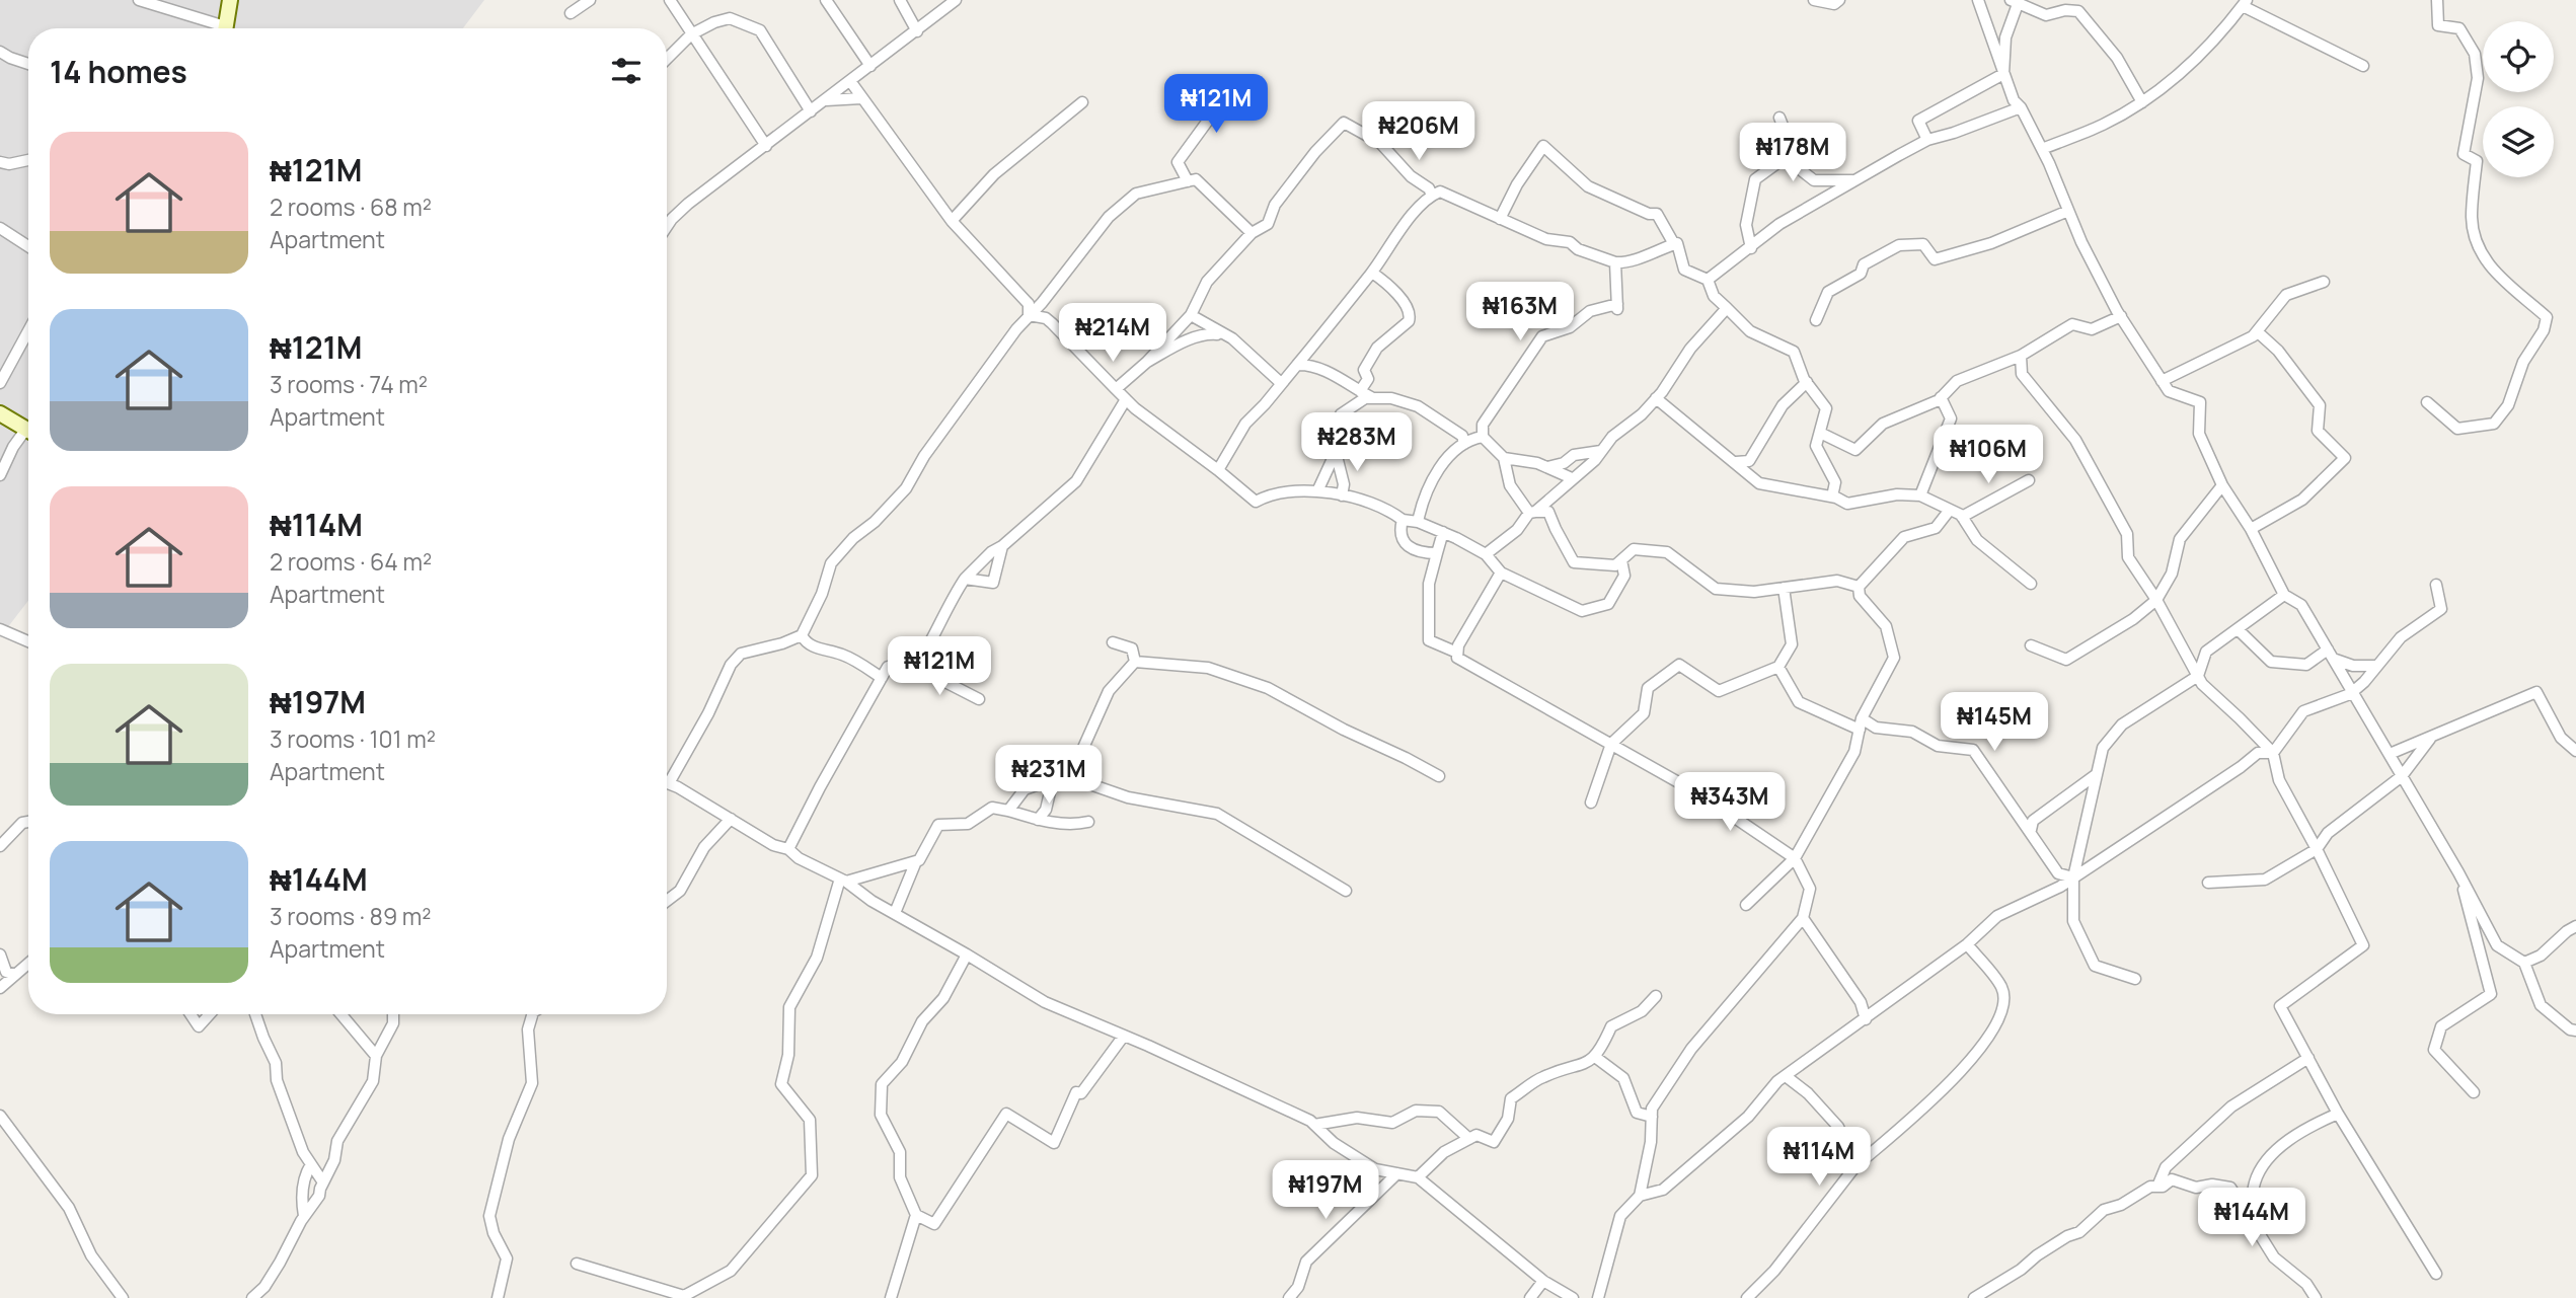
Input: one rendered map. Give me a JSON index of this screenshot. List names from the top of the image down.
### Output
{
  "page": {
    "heading": "14 homes",
    "price": [
      "₦121M",
      "₦206M",
      "₦178M",
      "₦163M",
      "₦214M",
      "₦283M",
      "₦106M",
      "₦121M",
      "₦145M",
      "₦231M",
      "₦343M",
      "₦114M",
      "₦197M",
      "₦144M"
    ],
    "list": [
      {
        "name": "₦121M",
        "note": "2 rooms · 68 m² · Apartment"
      },
      {
        "name": "₦121M",
        "note": "3 rooms · 74 m² · Apartment"
      },
      {
        "name": "₦114M",
        "note": "2 rooms · 64 m² · Apartment"
      },
      {
        "name": "₦197M",
        "note": "3 rooms · 101 m² · Apartment"
      },
      {
        "name": "₦144M",
        "note": "3 rooms · 89 m² · Apartment"
      }
    ]
  }
}
